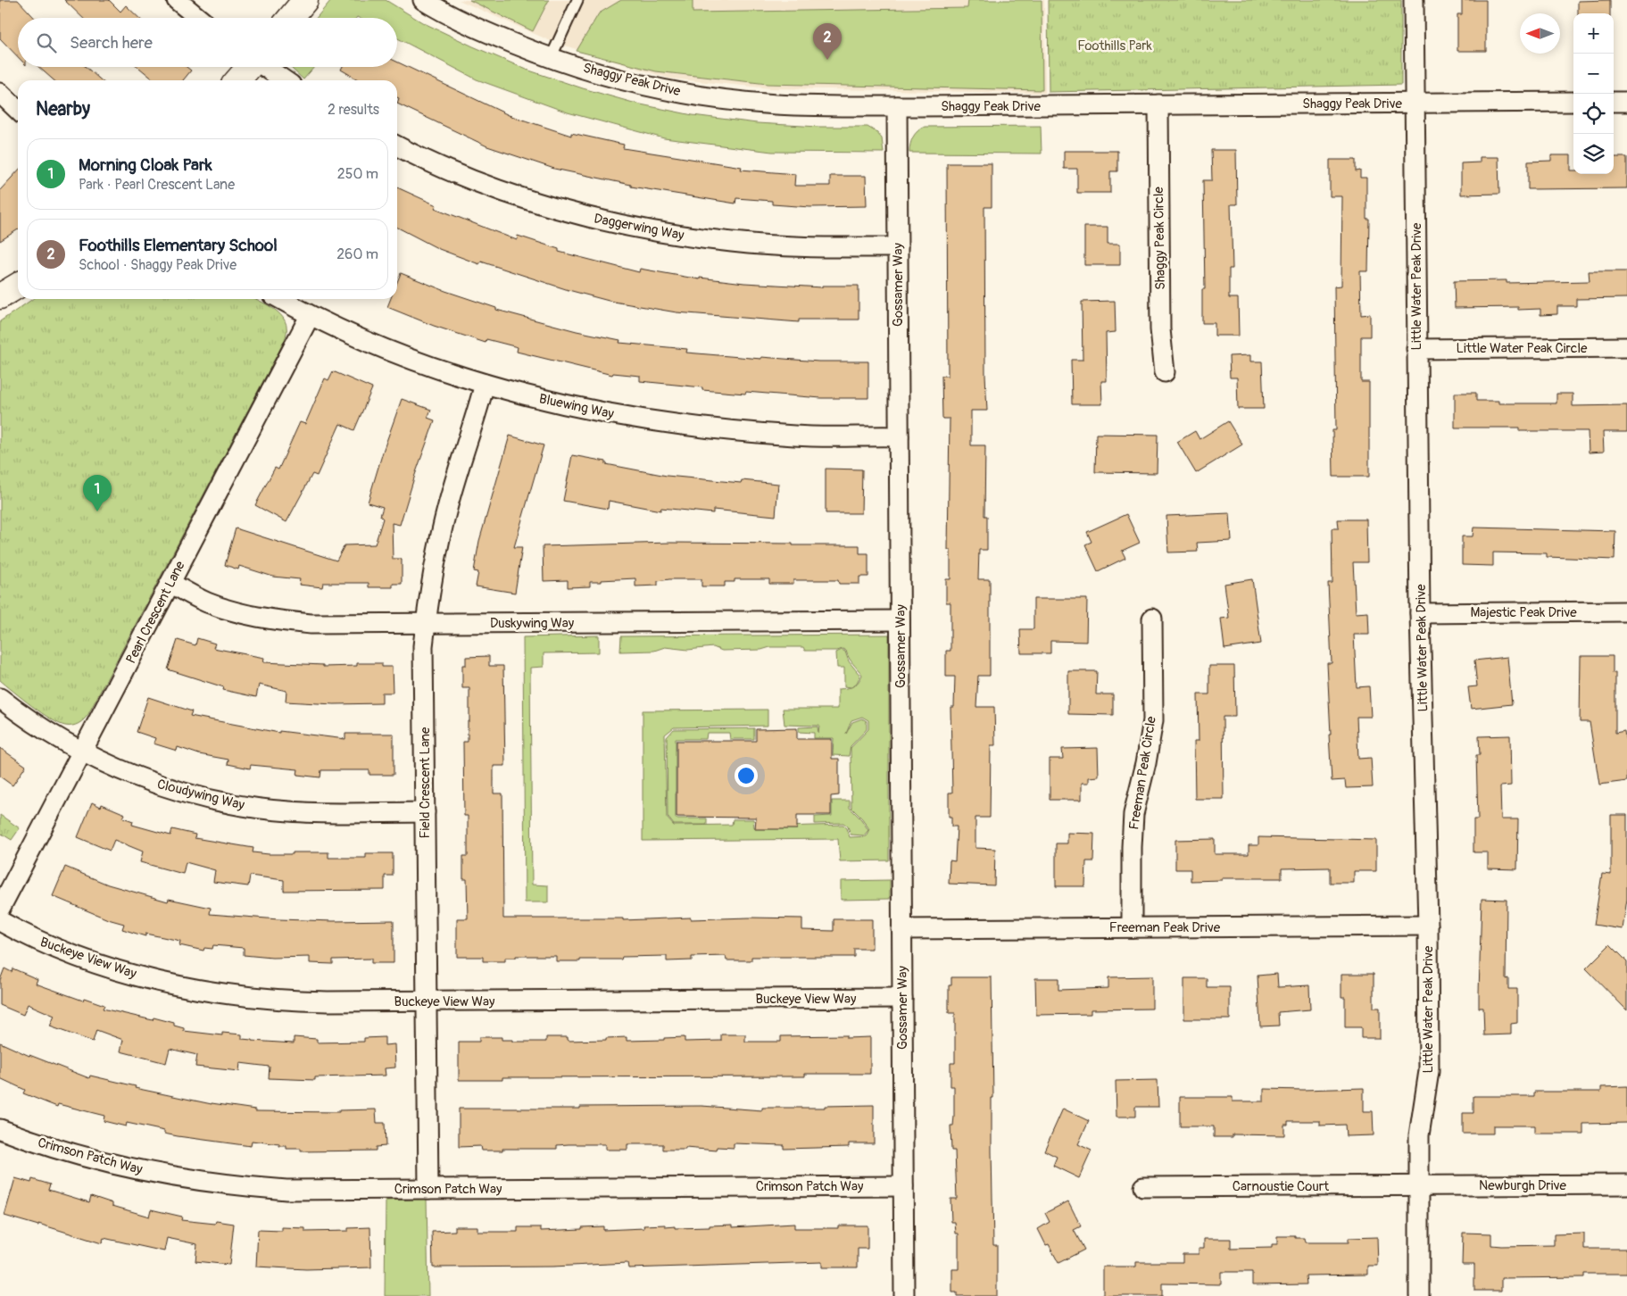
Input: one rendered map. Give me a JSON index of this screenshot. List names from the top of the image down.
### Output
{
  "streets": {
    "street": [
      "Shaggy Peak Drive",
      "Daggerwing Way",
      "Shaggy Peak Circle",
      "Gossamer Way",
      "Little Water Peak Drive",
      "Little Water Peak Circle",
      "Bluewing Way",
      "Pearl Crescent Lane",
      "Majestic Peak Drive",
      "Duskywing Way",
      "Freeman Peak Circle",
      "Field Crescent Lane",
      "Cloudywing Way",
      "Freeman Peak Drive",
      "Buckeye View Way",
      "Crimson Patch Way",
      "Newburgh Drive",
      "Carnoustie Court"
    ]
  },
  "crossings": [
    ["Shaggy Peak Drive", "Shaggy Peak Circle"],
    ["Shaggy Peak Drive", "Gossamer Way"],
    ["Shaggy Peak Drive", "Little Water Peak Drive"],
    ["Daggerwing Way", "Gossamer Way"],
    ["Gossamer Way", "Bluewing Way"],
    ["Gossamer Way", "Duskywing Way"],
    ["Gossamer Way", "Freeman Peak Drive"],
    ["Gossamer Way", "Buckeye View Way"],
    ["Gossamer Way", "Crimson Patch Way"],
    ["Little Water Peak Drive", "Little Water Peak Circle"],
    ["Little Water Peak Drive", "Majestic Peak Drive"],
    ["Little Water Peak Drive", "Freeman Peak Drive"],
    ["Little Water Peak Drive", "Newburgh Drive"],
    ["Little Water Peak Drive", "Carnoustie Court"],
    ["Bluewing Way", "Pearl Crescent Lane"],
    ["Bluewing Way", "Field Crescent Lane"],
    ["Pearl Crescent Lane", "Duskywing Way"],
    ["Pearl Crescent Lane", "Cloudywing Way"],
    ["Duskywing Way", "Field Crescent Lane"],
    ["Freeman Peak Circle", "Freeman Peak Drive"],
    ["Field Crescent Lane", "Cloudywing Way"],
    ["Field Crescent Lane", "Buckeye View Way"],
    ["Field Crescent Lane", "Crimson Patch Way"],
    ["Newburgh Drive", "Carnoustie Court"]
  ],
  "parks": ["Foothills Park"],
  "north": "left",
  "page": {
    "map_buttons": ["+", "−"],
    "search": "Search here",
    "pins": ["2", "1"],
    "heading": ["Nearby", "2 results"],
    "list": [
      {
        "mark": "1",
        "name": "Morning Cloak Park",
        "note": "Park · Pearl Crescent Lane",
        "value": "250 m"
      },
      {
        "mark": "2",
        "name": "Foothills Elementary School",
        "note": "School · Shaggy Peak Drive",
        "value": "260 m"
      }
    ]
  }
}
